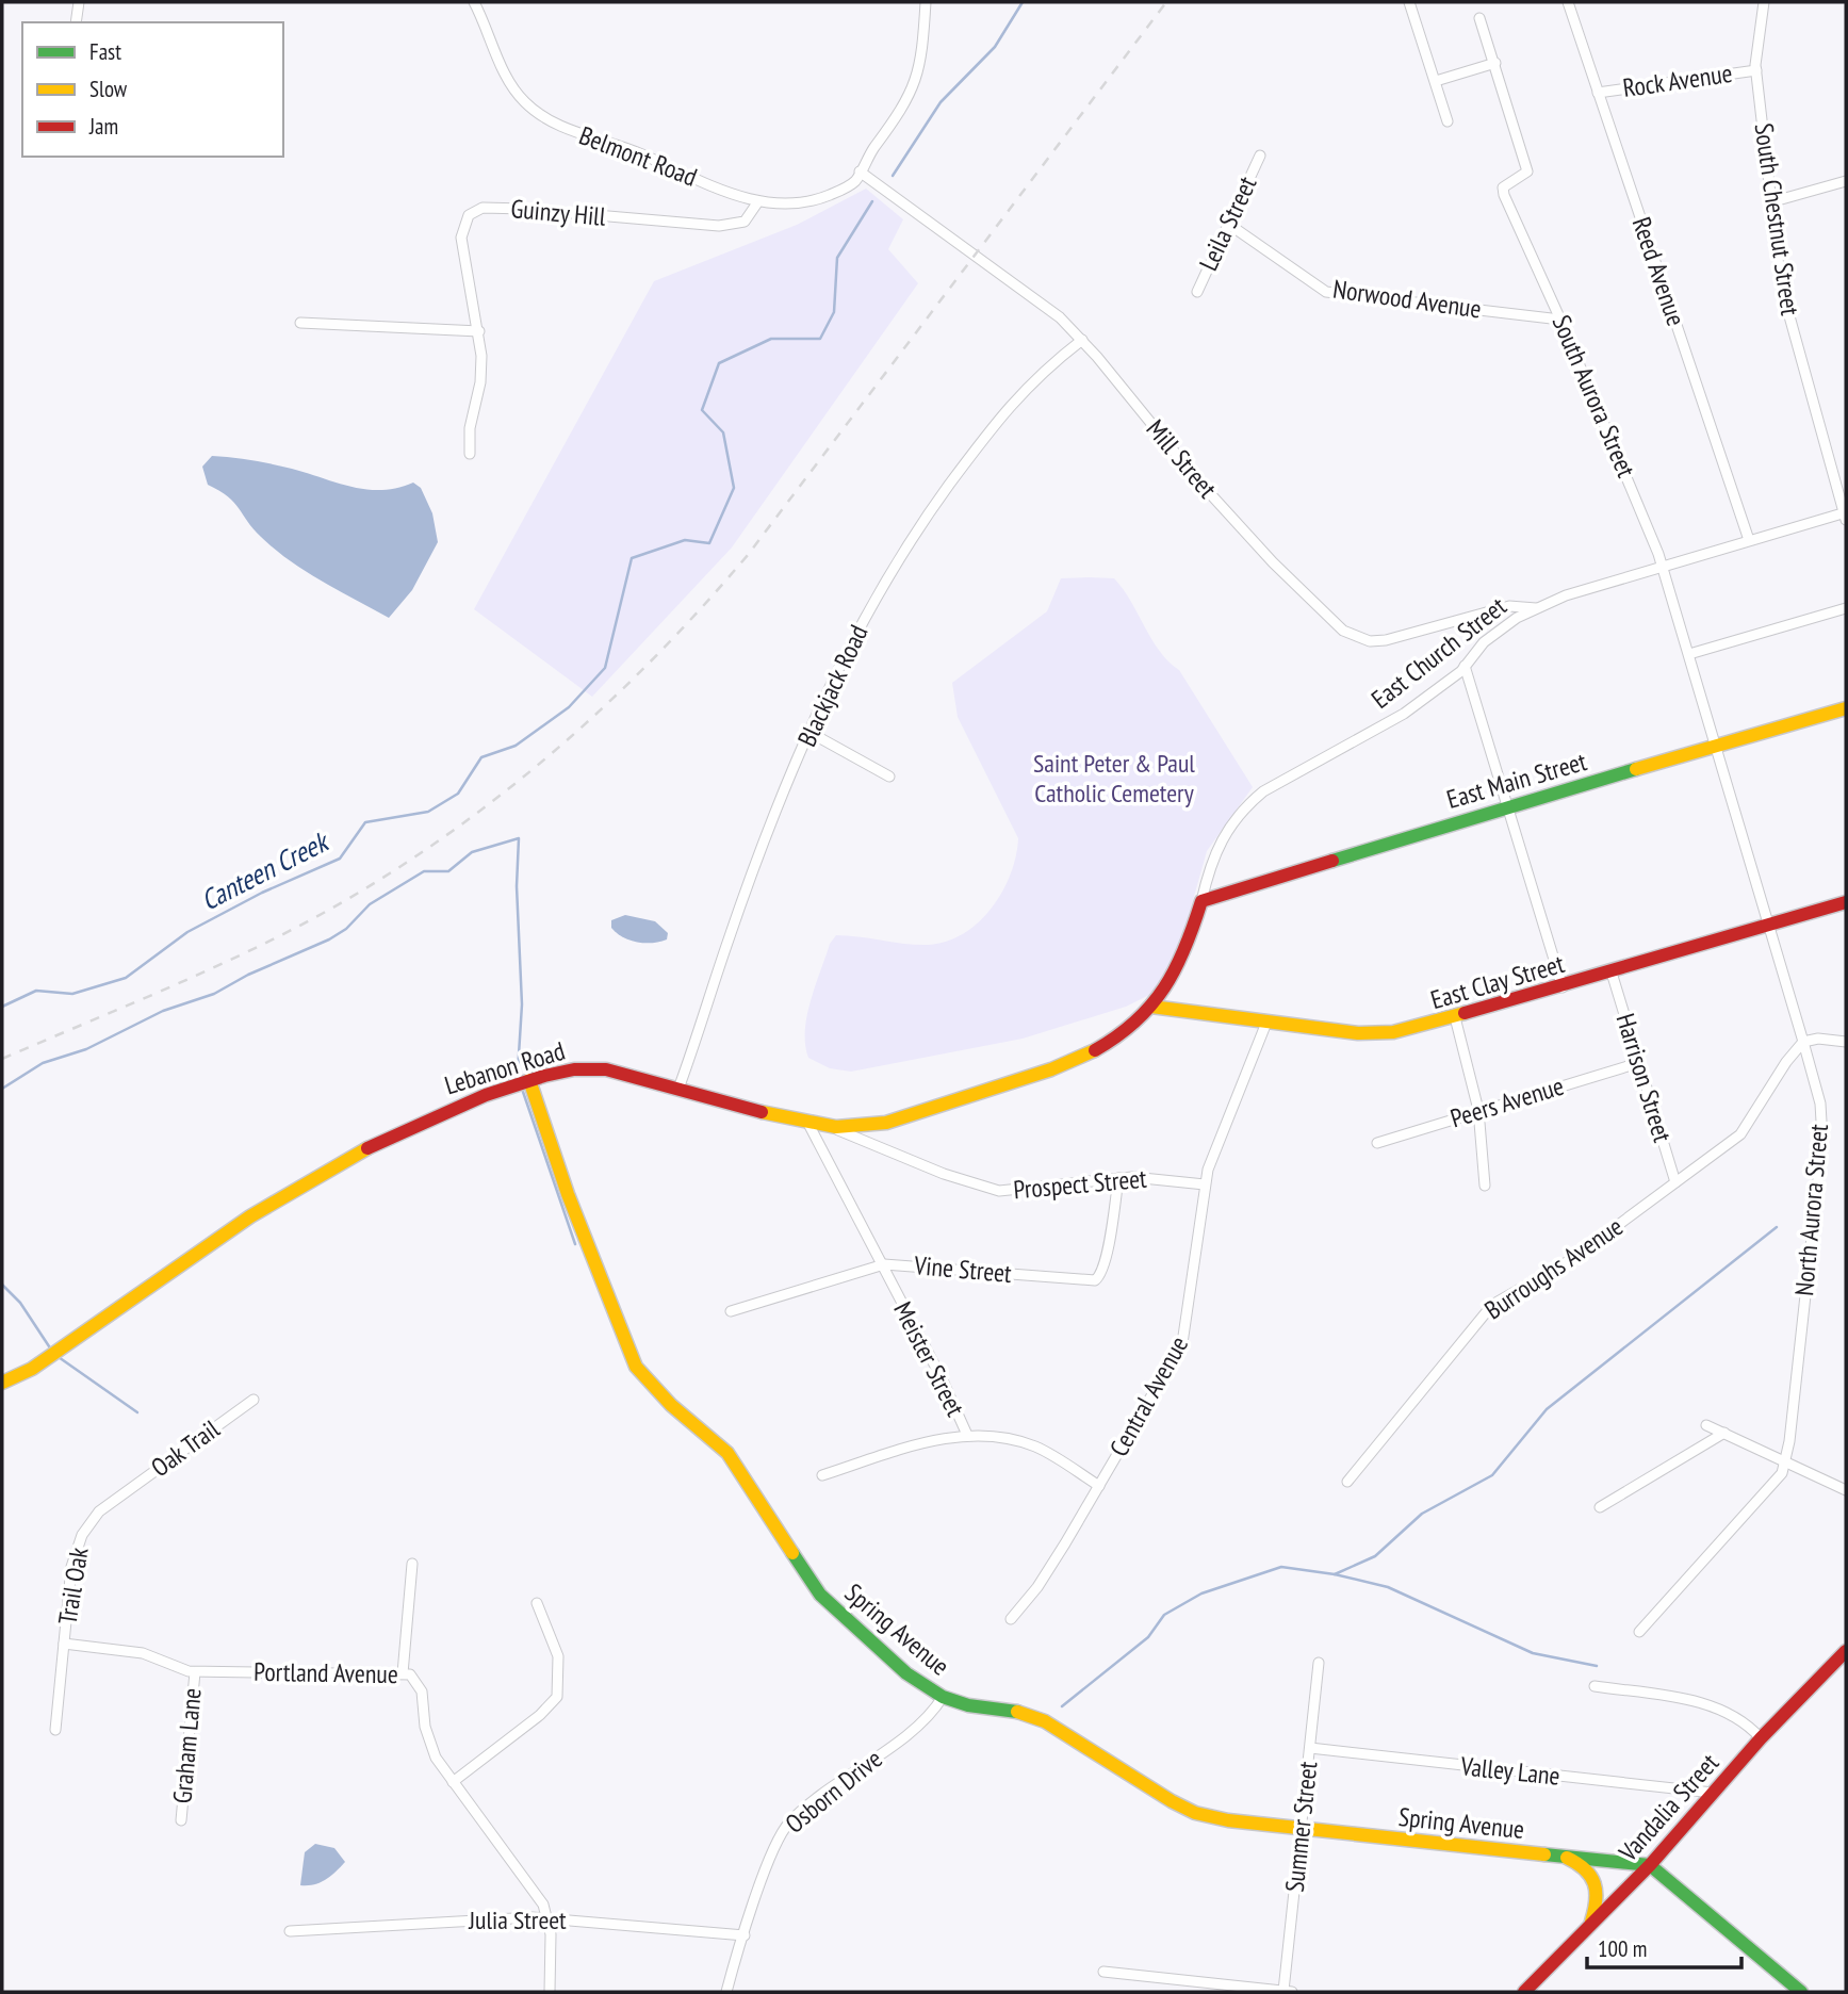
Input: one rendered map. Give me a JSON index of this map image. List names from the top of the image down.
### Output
{
  "streets": {
    "street": [
      "Rock Avenue",
      "Belmont Road",
      "Guinzy Hill",
      "South Chestnut Street",
      "Leila Street",
      "Reed Avenue",
      "Norwood Avenue",
      "South Aurora Street",
      "Mill Street",
      "East Church Street",
      "Blackjack Road",
      "East Main Street",
      "East Clay Street",
      "Lebanon Road",
      "Harrison Street",
      "Peers Avenue",
      "Prospect Street",
      "North Aurora Street",
      "Burroughs Avenue",
      "Vine Street",
      "Meister Street",
      "Central Avenue",
      "Oak Trail",
      "Trail Oak",
      "Spring Avenue",
      "Portland Avenue",
      "Graham Lane",
      "Valley Lane",
      "Osborn Drive",
      "Vandalia Street",
      "Summer Street",
      "Julia Street"
    ]
  },
  "crossings": [
    ["Rock Avenue", "South Chestnut Street"],
    ["Rock Avenue", "Reed Avenue"],
    ["Belmont Road", "Guinzy Hill"],
    ["Belmont Road", "Mill Street"],
    ["South Chestnut Street", "East Church Street"],
    ["Leila Street", "Norwood Avenue"],
    ["Reed Avenue", "East Church Street"],
    ["Norwood Avenue", "South Aurora Street"],
    ["South Aurora Street", "East Church Street"],
    ["South Aurora Street", "East Main Street"],
    ["South Aurora Street", "North Aurora Street"],
    ["Mill Street", "East Church Street"],
    ["Mill Street", "Blackjack Road"],
    ["East Church Street", "East Main Street"],
    ["East Church Street", "East Clay Street"],
    ["East Church Street", "Lebanon Road"],
    ["Blackjack Road", "Lebanon Road"],
    ["East Main Street", "North Aurora Street"],
    ["East Clay Street", "Lebanon Road"],
    ["East Clay Street", "Harrison Street"],
    ["East Clay Street", "North Aurora Street"],
    ["East Clay Street", "Central Avenue"],
    ["Lebanon Road", "Prospect Street"],
    ["Lebanon Road", "Meister Street"],
    ["Lebanon Road", "Spring Avenue"],
    ["Harrison Street", "Peers Avenue"],
    ["Harrison Street", "Burroughs Avenue"],
    ["Prospect Street", "Vine Street"],
    ["Prospect Street", "Central Avenue"],
    ["North Aurora Street", "Burroughs Avenue"],
    ["Vine Street", "Meister Street"],
    ["Oak Trail", "Trail Oak"],
    ["Trail Oak", "Portland Avenue"],
    ["Spring Avenue", "Osborn Drive"],
    ["Spring Avenue", "Vandalia Street"],
    ["Spring Avenue", "Summer Street"],
    ["Portland Avenue", "Graham Lane"],
    ["Portland Avenue", "Julia Street"],
    ["Valley Lane", "Vandalia Street"],
    ["Valley Lane", "Summer Street"],
    ["Osborn Drive", "Julia Street"]
  ],
  "water": ["Canteen Creek"],
  "parks": ["Saint Peter & Paul Catholic Cemetery"],
  "legend": ["Fast", "Slow", "Jam"],
  "scale_bar": "100 m"
}
